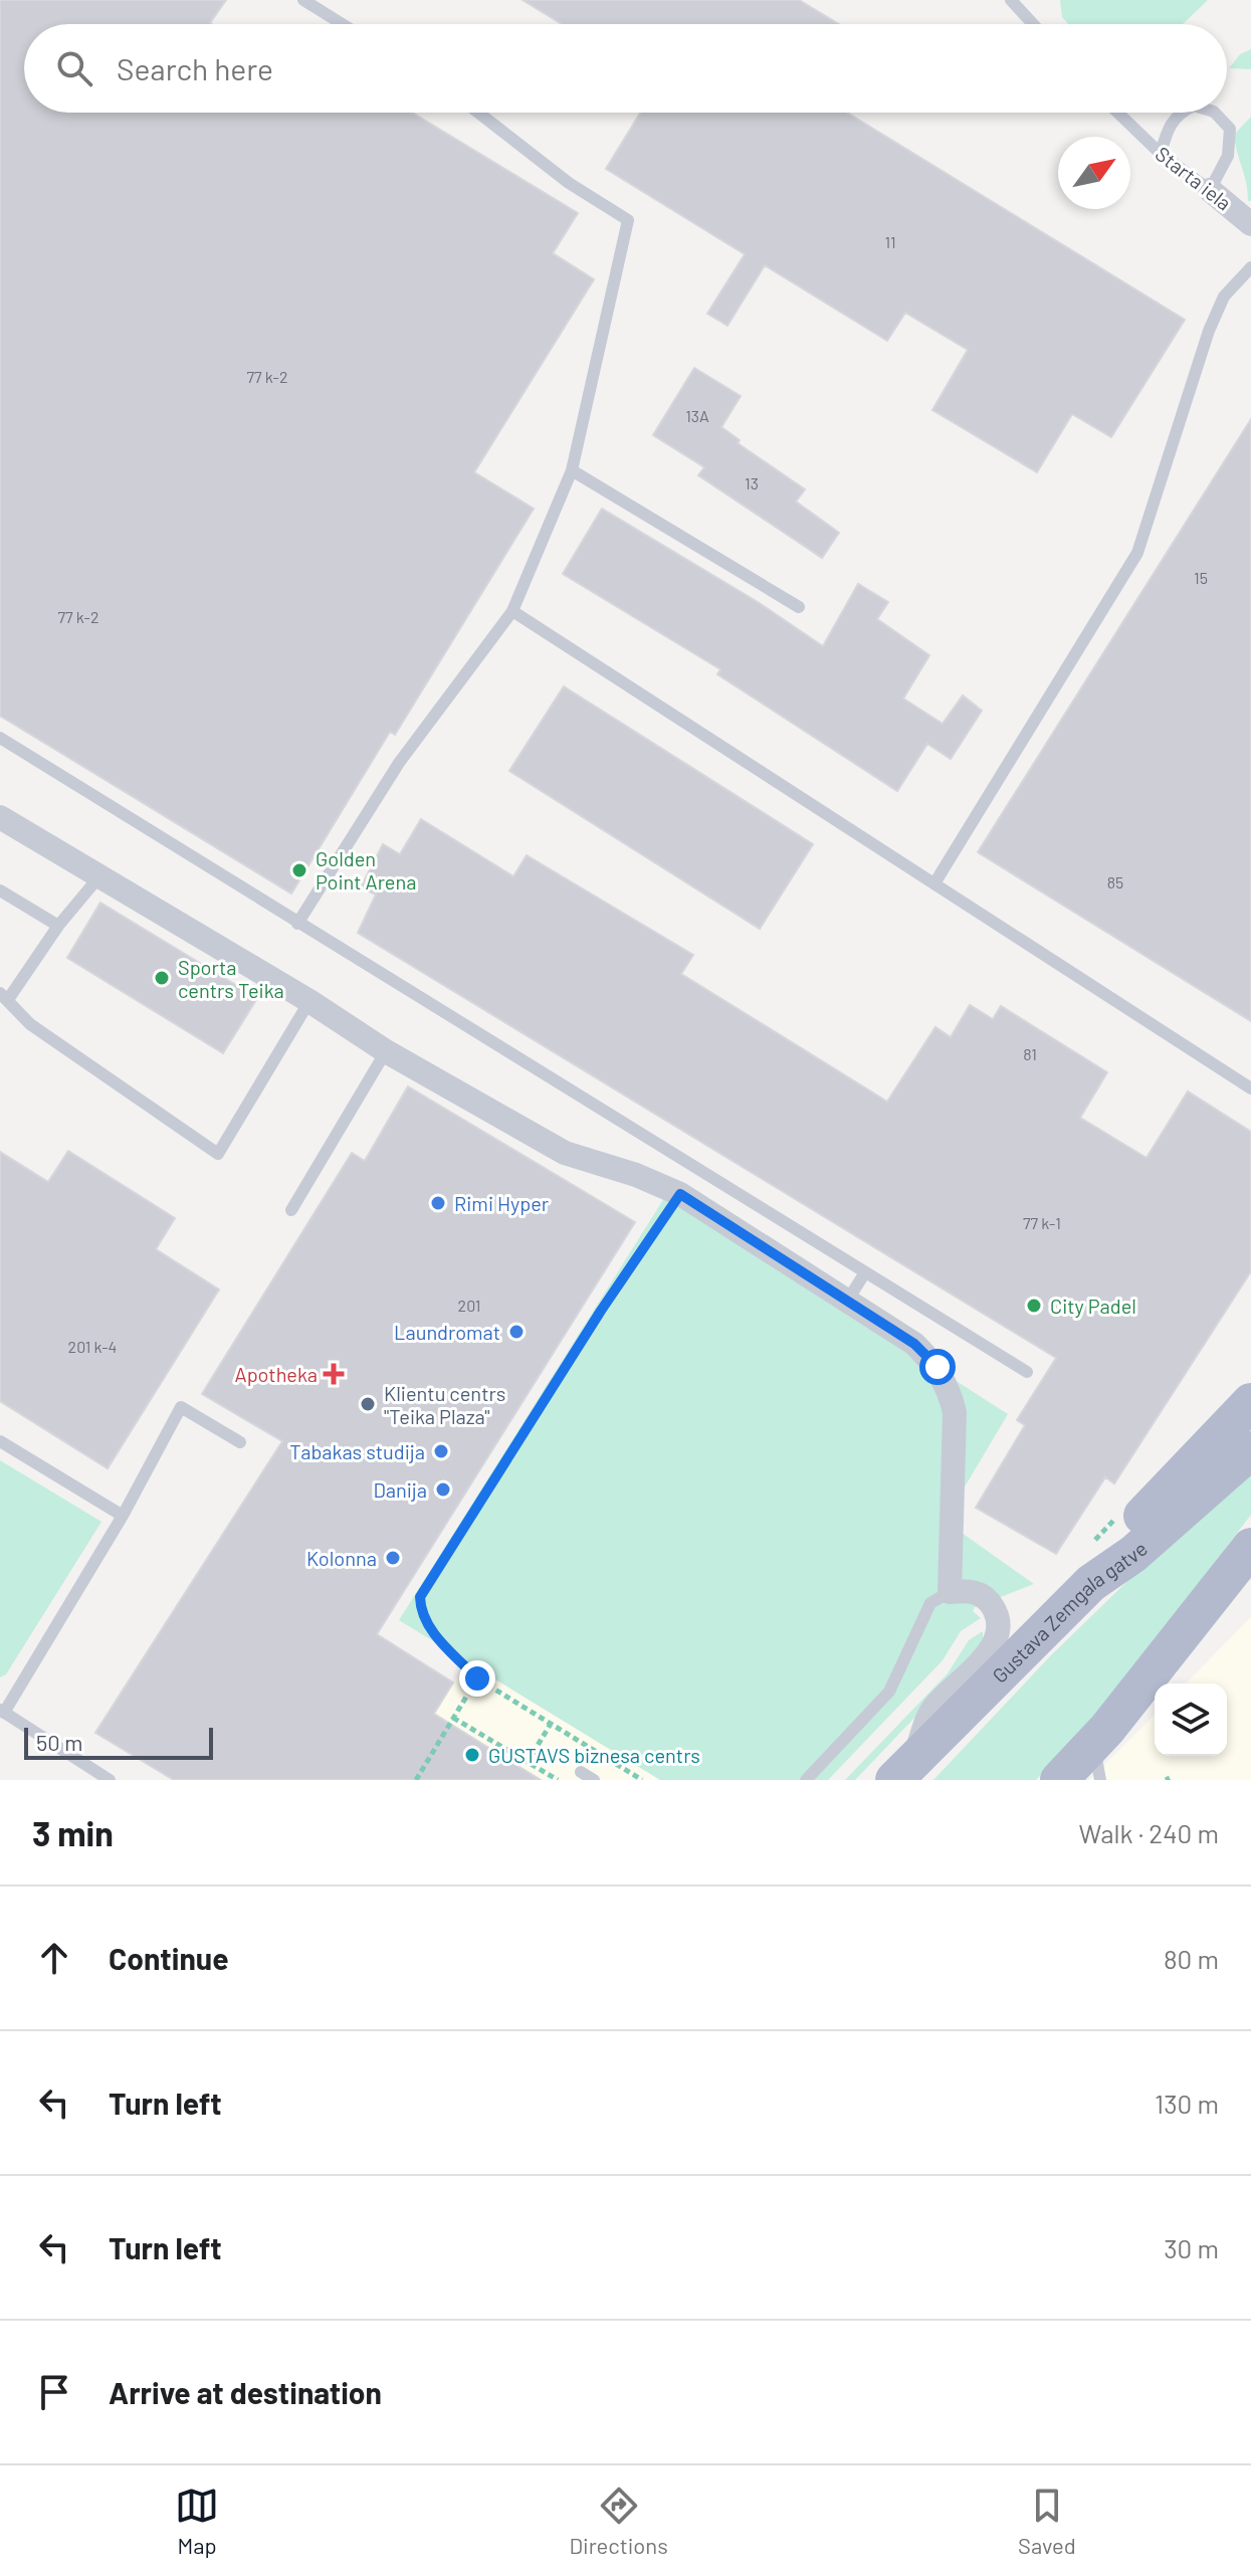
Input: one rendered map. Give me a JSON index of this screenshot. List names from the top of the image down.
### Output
{
  "streets": {
    "main road": ["Gustava Zemgala gatve"],
    "street": ["Starta iela"]
  },
  "places": {
    "other": [
      "Golden Point Arena",
      "Sporta centrs Teika",
      "Rimi Hyper",
      "City Padel",
      "Laundromat",
      "Klientu centrs \"Teika Plaza\"",
      "Tabakas studija",
      "Danija",
      "Kolonna",
      "GUSTAVS biznesa centrs"
    ],
    "health": ["Apotheka"]
  },
  "house_numbers": [
    "11",
    "77 k-2",
    "13A",
    "13",
    "15",
    "77 k-2",
    "85",
    "81",
    "77 k-1",
    "201",
    "201 k-4"
  ],
  "scale_bar": "50 m",
  "north": "top right",
  "page": {
    "search": "Search here",
    "scale": "50 m",
    "heading": ["3 min", "Walk · 240 m"],
    "list": [
      ["Continue", "80 m"],
      ["Turn left", "130 m"],
      ["Turn left", "30 m"],
      "Arrive at destination"
    ],
    "nav": ["Map", "Directions", "Saved"]
  }
}
